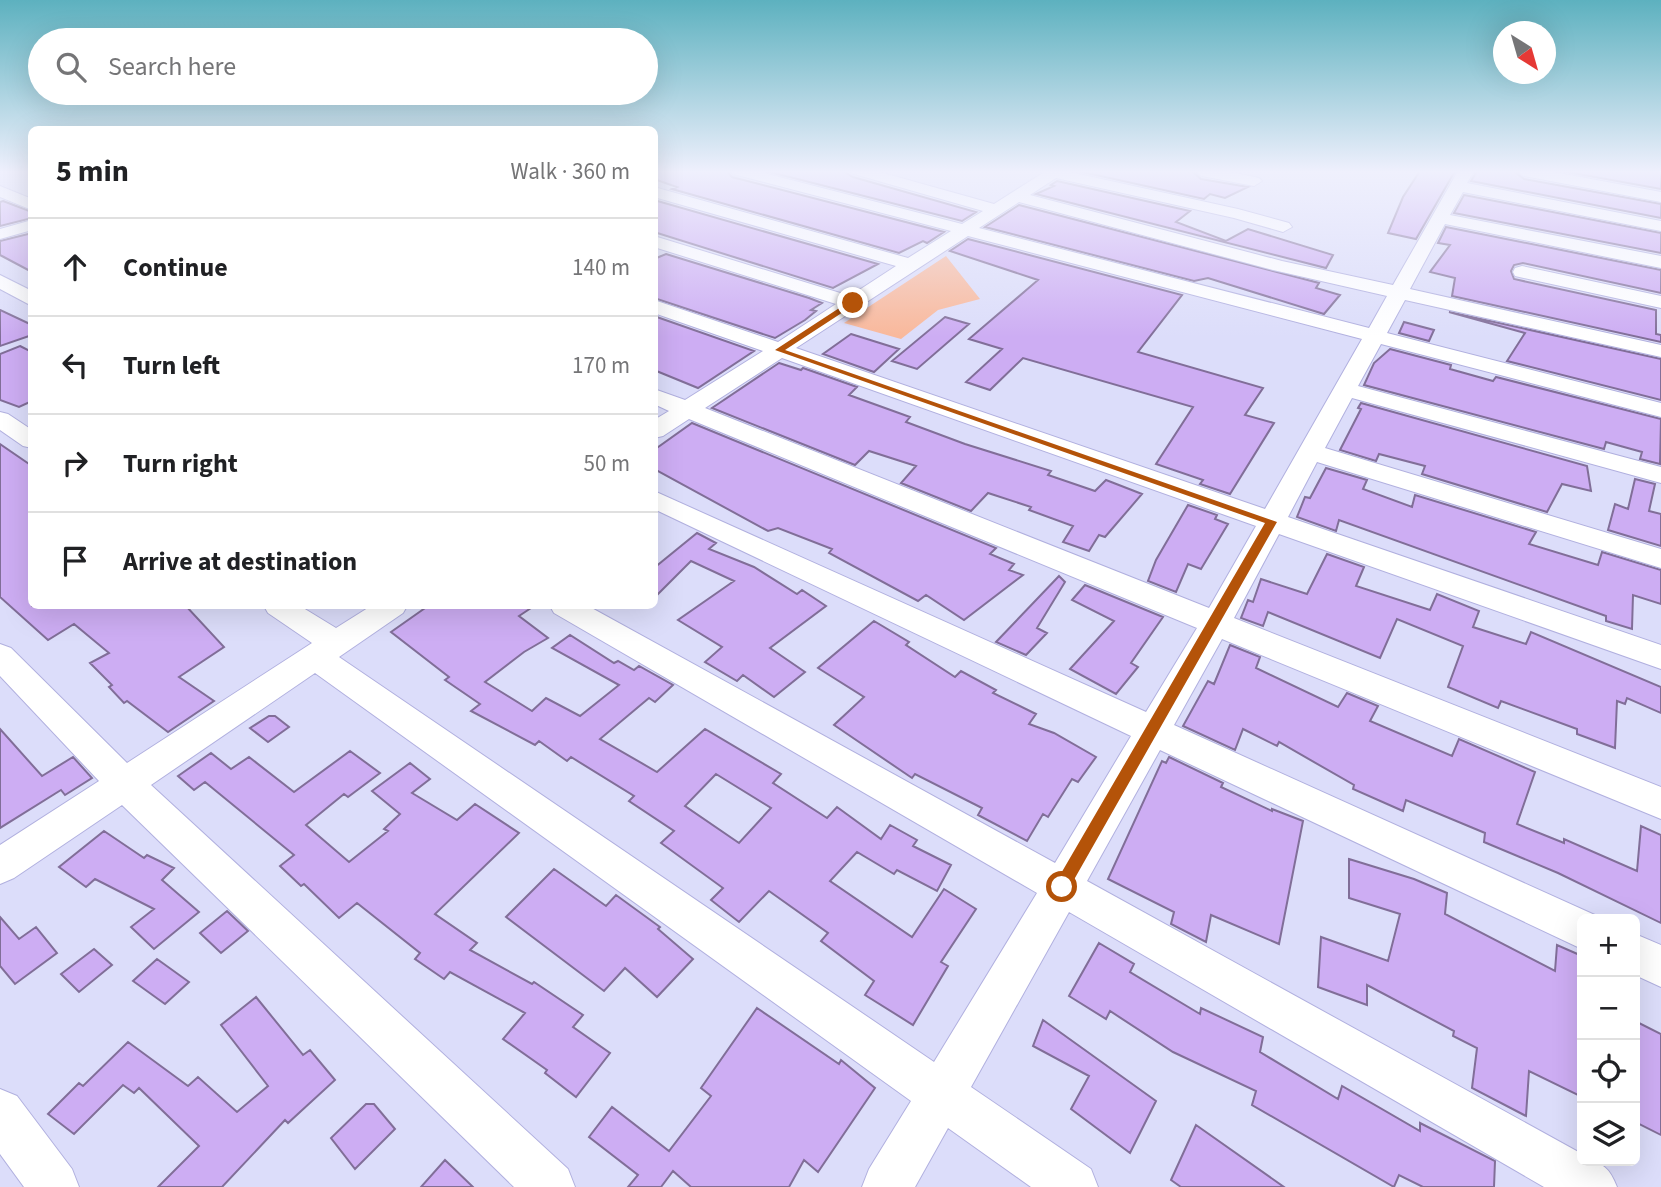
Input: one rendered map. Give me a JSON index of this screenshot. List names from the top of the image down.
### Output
{
  "north": "bottom right",
  "page": {
    "search": "Search here",
    "heading": ["5 min", "Walk · 360 m"],
    "list": [
      ["Continue", "140 m"],
      ["Turn left", "170 m"],
      ["Turn right", "50 m"],
      "Arrive at destination"
    ],
    "map_buttons": ["+", "−"]
  }
}
